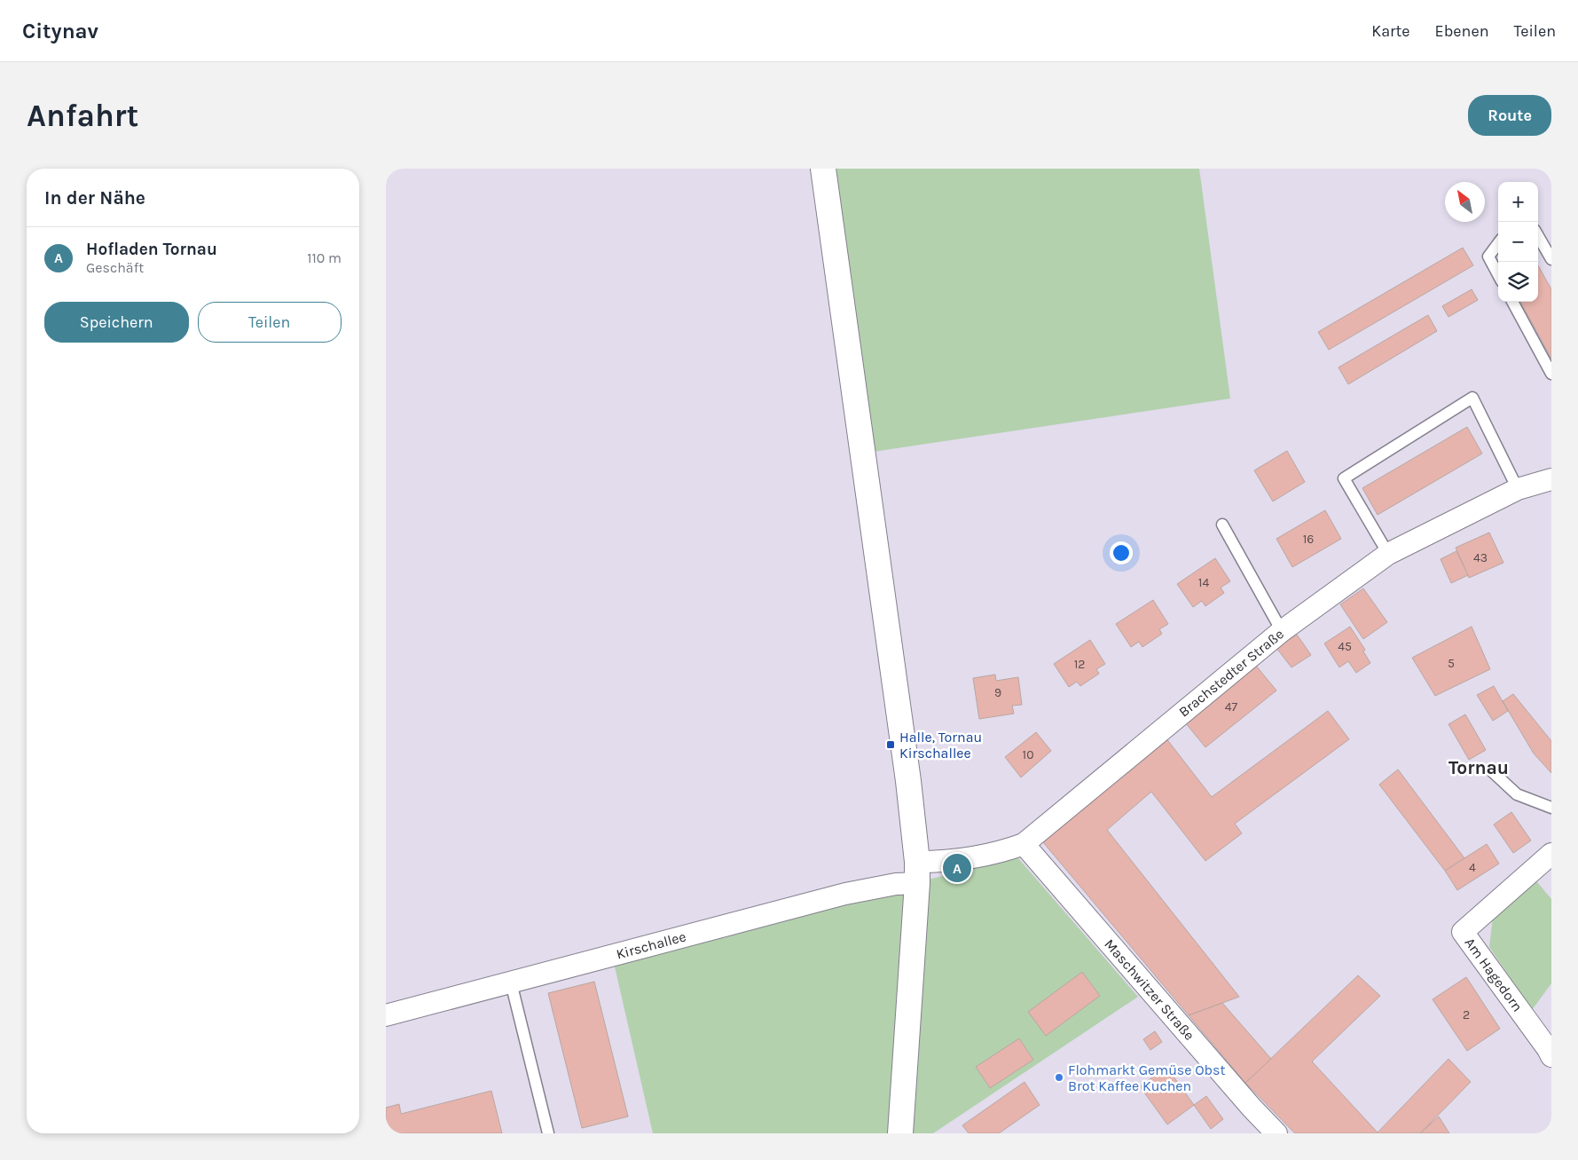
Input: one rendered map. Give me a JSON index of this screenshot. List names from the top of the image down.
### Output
{
  "streets": {
    "street": [
      "Brachstedter Straße",
      "Kirschallee",
      "Am Hagedorn",
      "Maschwitzer Straße"
    ]
  },
  "crossings": [
    ["Brachstedter Straße", "Kirschallee"],
    ["Brachstedter Straße", "Maschwitzer Straße"]
  ],
  "districts": ["Tornau"],
  "places": {
    "transit": ["Halle, Tornau Kirschallee"],
    "other": ["Flohmarkt Gemüse Obst Brot Kaffee Kuchen"]
  },
  "house_numbers": [
    "16",
    "43",
    "14",
    "45",
    "5",
    "12",
    "9",
    "47",
    "10",
    "4",
    "2"
  ],
  "north": "top left",
  "page": {
    "header": "Citynav",
    "nav": ["Karte", "Ebenen", "Teilen"],
    "buttons": [
      "Route",
      ["Speichern", "Teilen"]
    ],
    "title": "Anfahrt",
    "heading": "In der Nähe",
    "map_buttons": ["+", "−"],
    "list": [
      {
        "mark": "A",
        "name": "Hofladen Tornau",
        "note": "Geschäft",
        "value": "110 m"
      }
    ],
    "pins": "A"
  }
}
